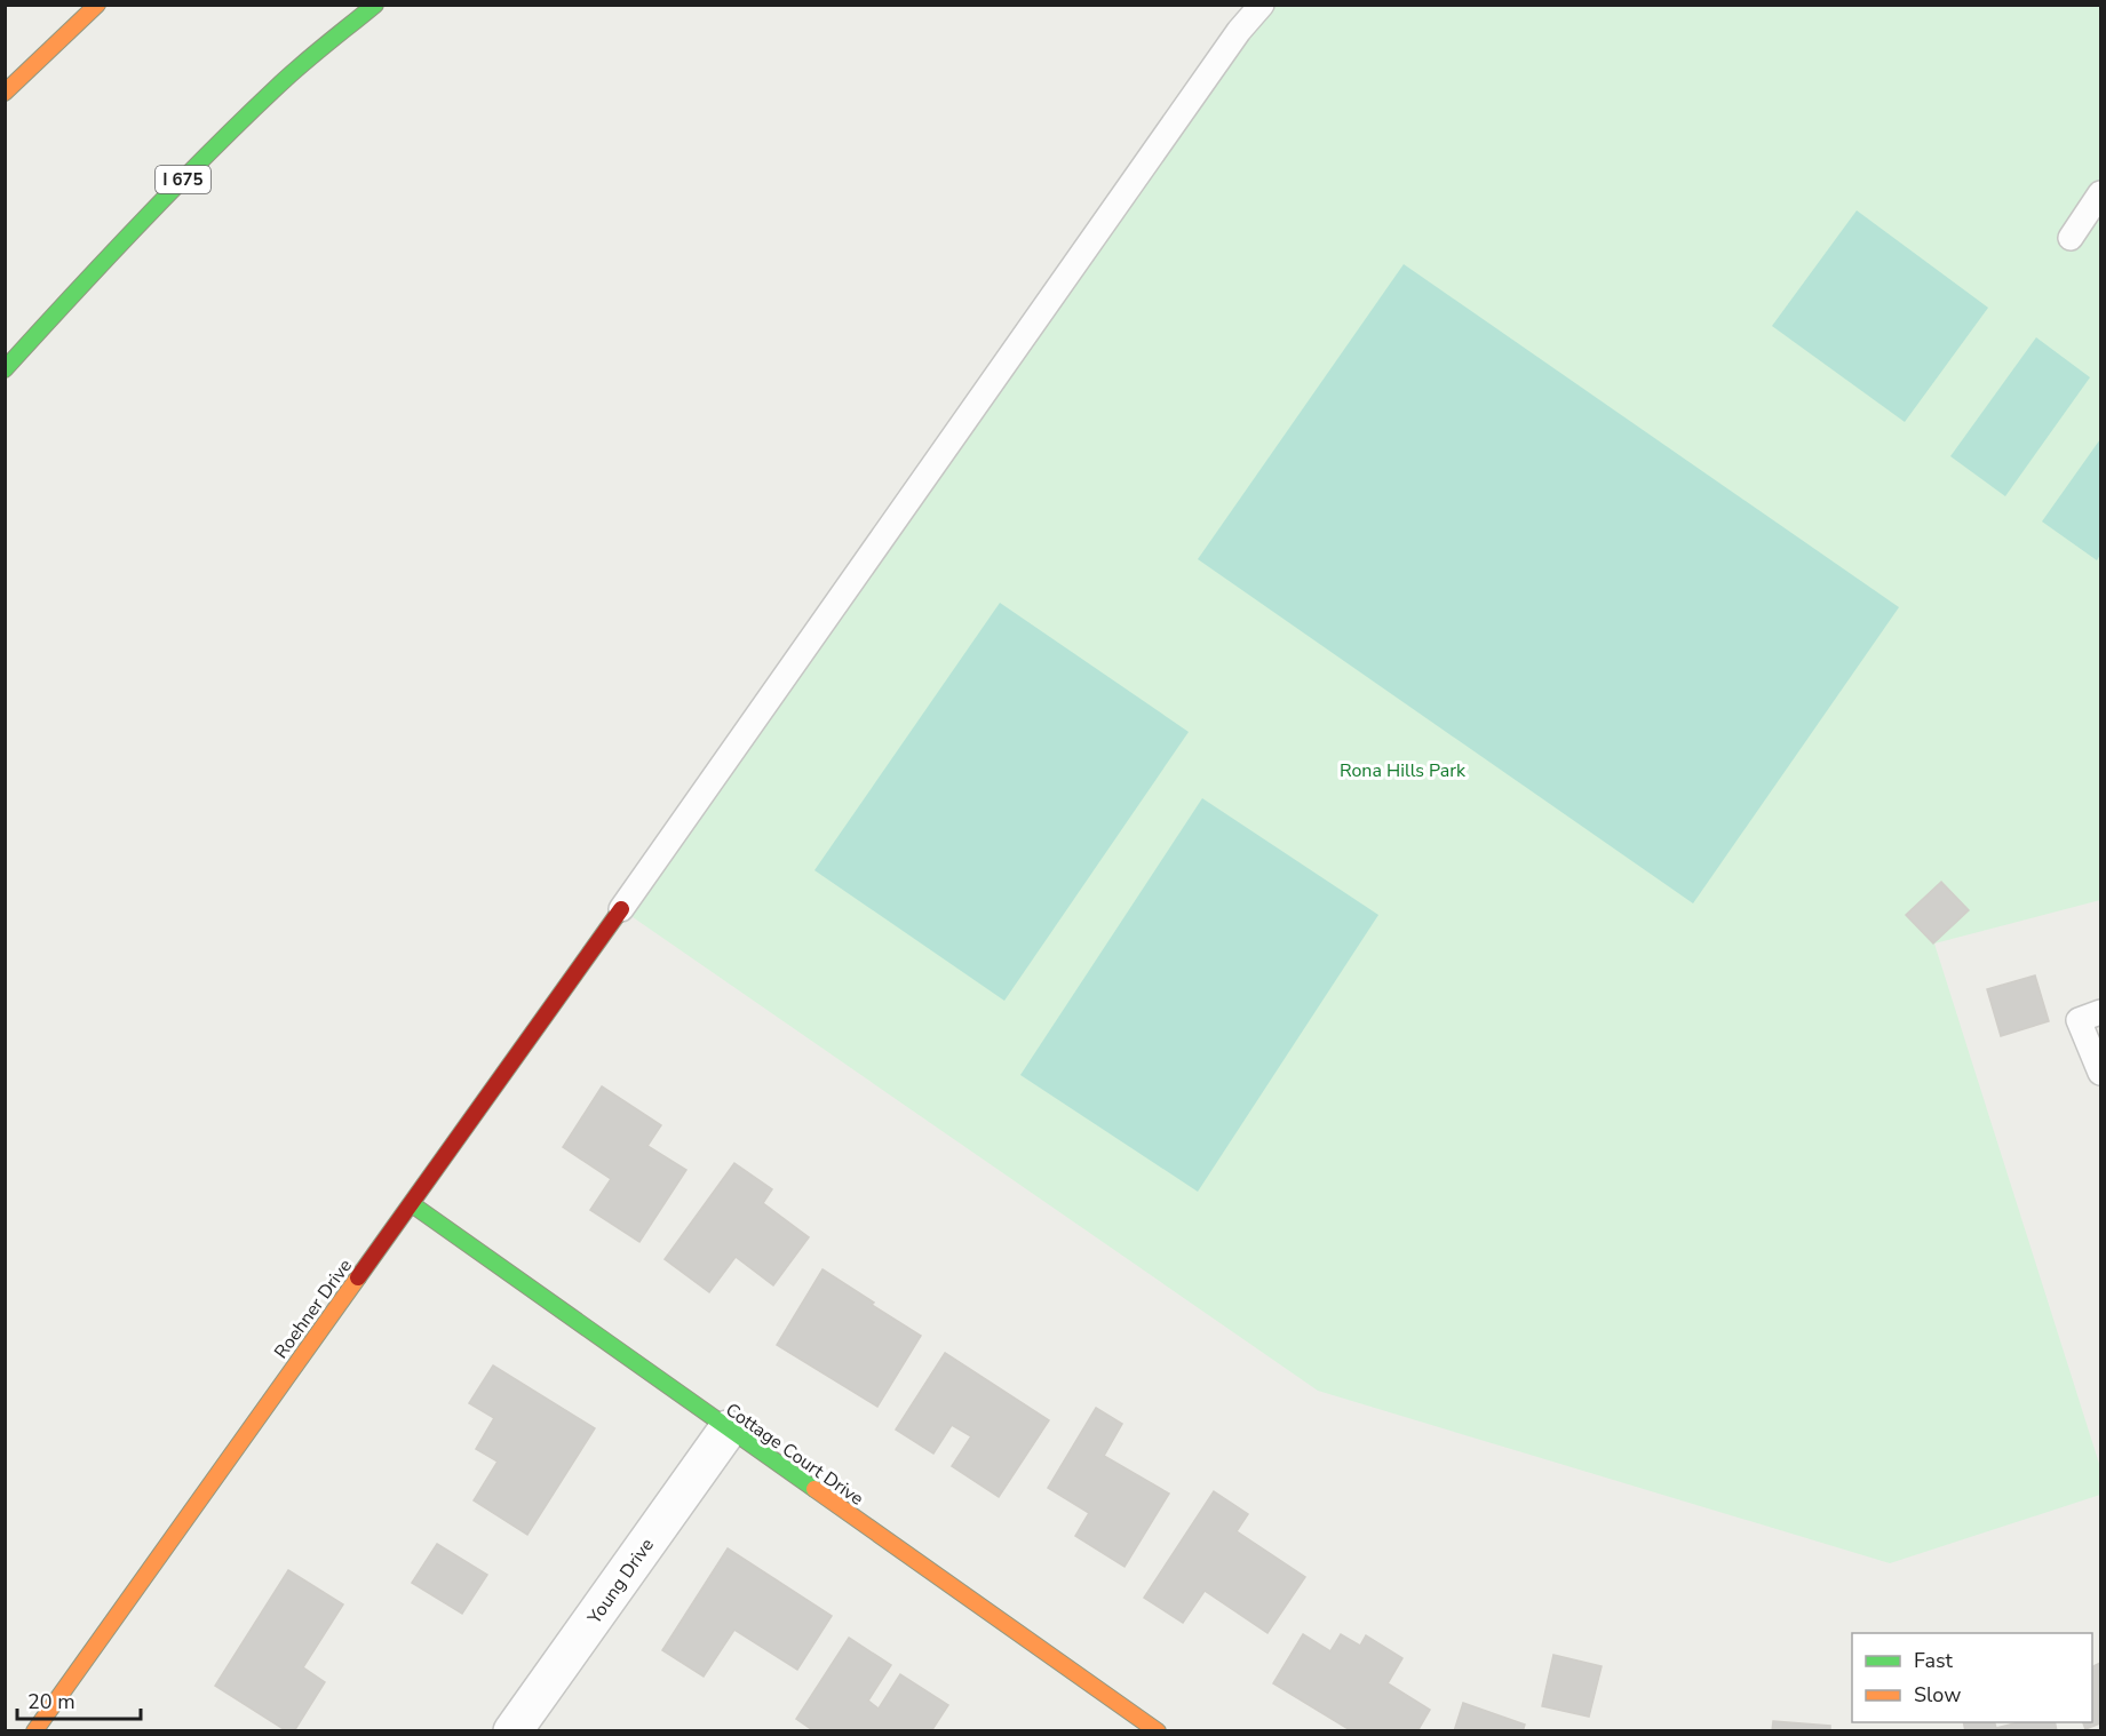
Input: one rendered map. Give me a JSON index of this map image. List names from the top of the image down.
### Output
{
  "streets": {
    "main road": ["I 675", "Roehner Drive", "Cottage Court Drive"],
    "street": ["Young Drive"]
  },
  "crossings": [
    ["Roehner Drive", "Cottage Court Drive"],
    ["Cottage Court Drive", "Young Drive"]
  ],
  "parks": ["Rona Hills Park"],
  "legend": ["Fast", "Slow"],
  "scale_bar": "20 m"
}
